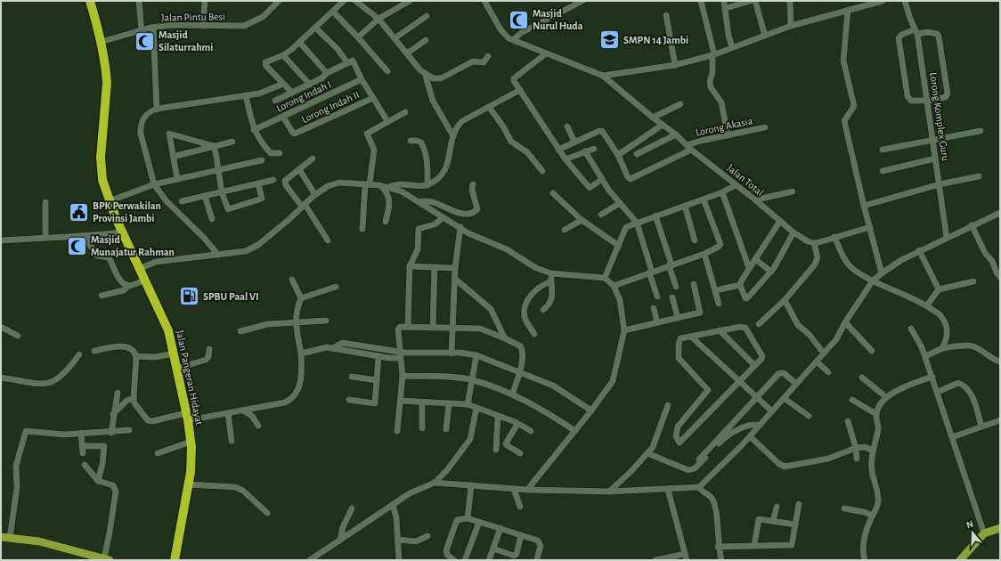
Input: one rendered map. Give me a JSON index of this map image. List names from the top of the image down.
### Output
{
  "streets": {
    "highway": ["Jalan Pangeran Hidayat"],
    "street": [
      "Jalan Pintu Besi",
      "Lorong Indah I",
      "Lorong Indah II",
      "Lorong Komplex Guru",
      "Lorong Akasia",
      "Jalan Total"
    ]
  },
  "crossings": [
    ["Jalan Pintu Besi", "Jalan Pangeran Hidayat"],
    ["Lorong Indah I", "Lorong Indah II"],
    ["Lorong Akasia", "Jalan Total"]
  ],
  "places": {
    "mosque": ["Masjid Nurul Huda", "Masjid Silaturrahmi", "Masjid Munajatur Rahman"],
    "school or university": ["SMPN 14 Jambi"],
    "public building": ["BPK Perwakilan Provinsi Jambi"],
    "fuel station": ["SPBU Paal VI"]
  },
  "north": "top"
}
